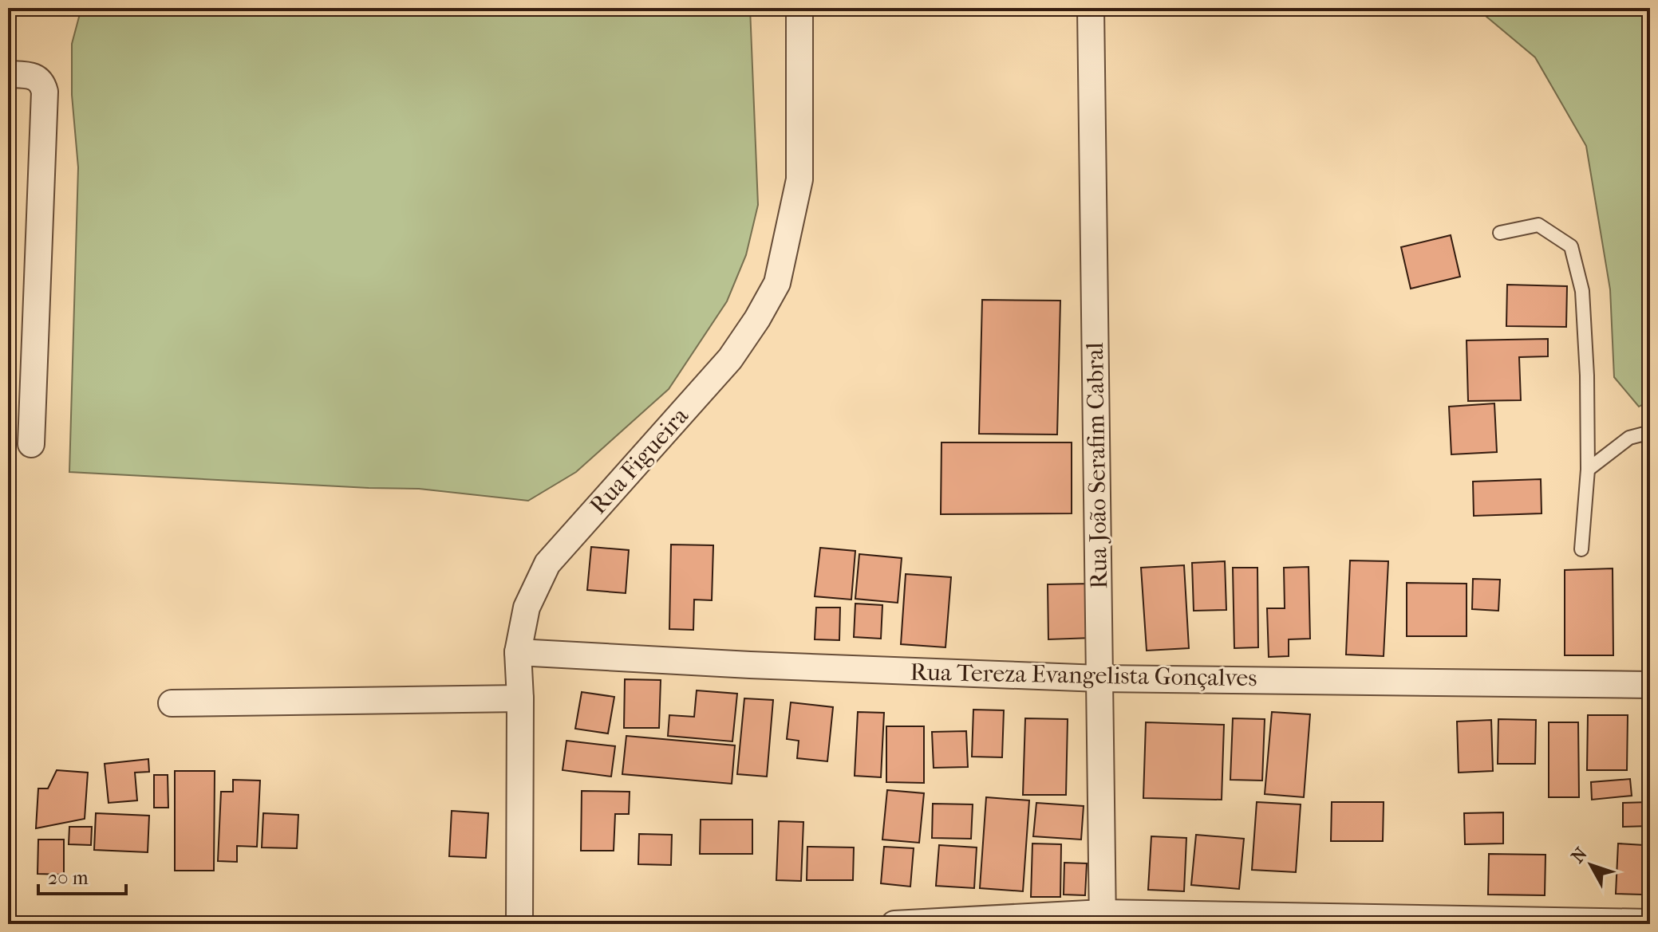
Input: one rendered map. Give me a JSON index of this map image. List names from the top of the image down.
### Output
{
  "streets": {
    "street": ["Rua Figueira", "Rua João Serafim Cabral", "Rua Tereza Evangelista Gonçalves"]
  },
  "crossings": [
    ["Rua Figueira", "Rua Tereza Evangelista Gonçalves"],
    ["Rua João Serafim Cabral", "Rua Tereza Evangelista Gonçalves"]
  ],
  "scale_bar": "20 m",
  "north": "top left"
}
